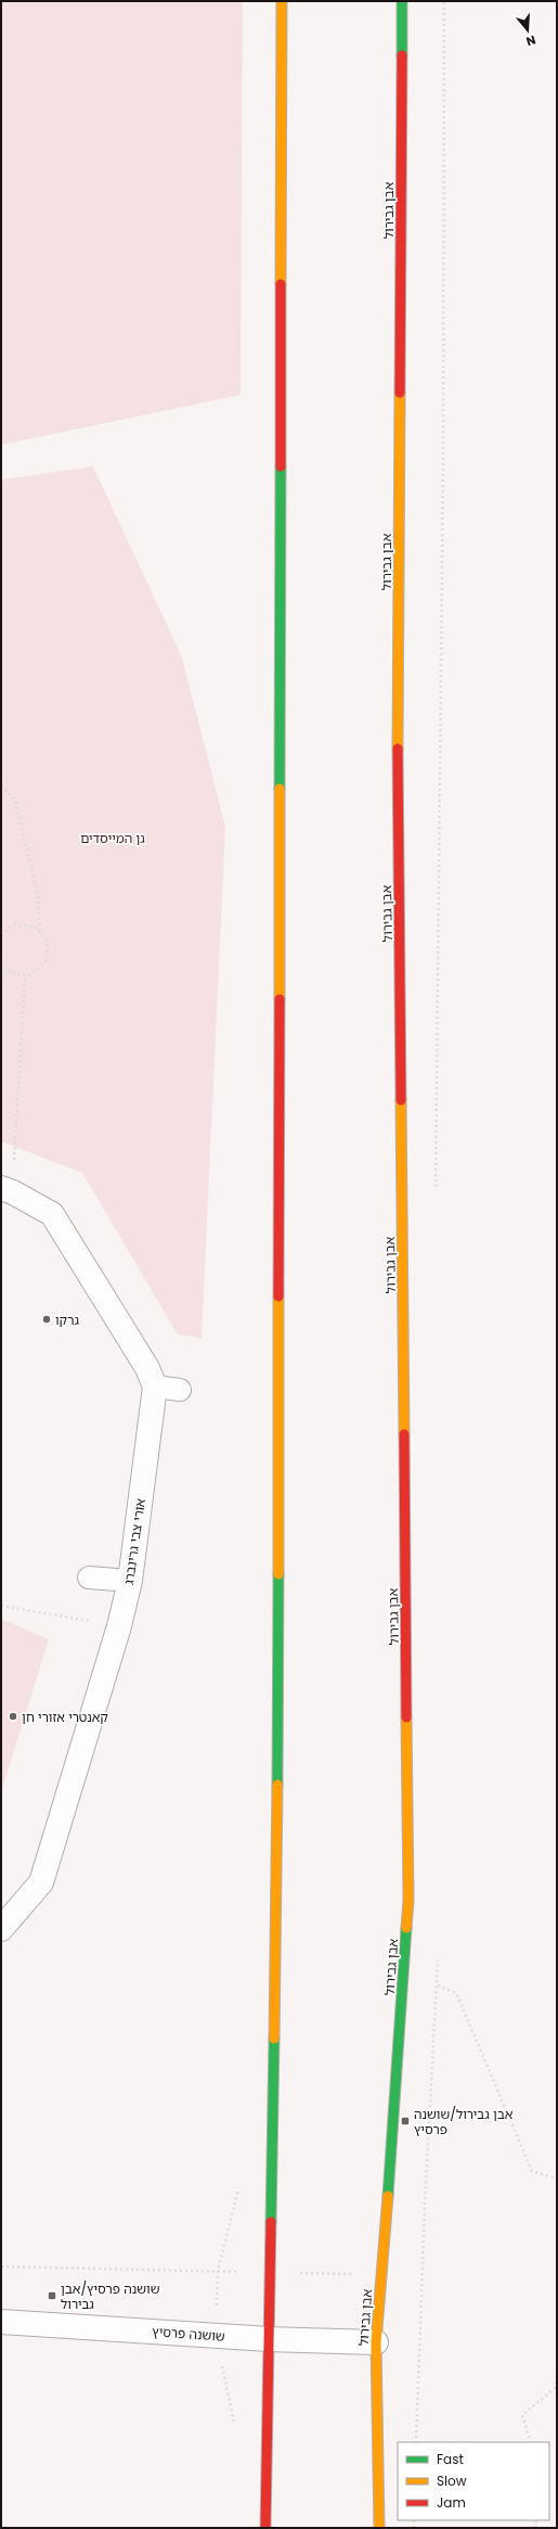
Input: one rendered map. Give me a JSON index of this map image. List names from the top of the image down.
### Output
{
  "streets": {
    "street": ["אבן גבירול", "אורי צבי גרינברג", "שושנה פרסיץ"]
  },
  "crossings": [
    ["אבן גבירול", "שושנה פרסיץ"]
  ],
  "parks": ["גן המייסדים"],
  "places": {
    "other": ["גרקו", "קאנטרי אזורי חן"],
    "transit": ["אבן גבירול/שושנה פרסיץ", "שושנה פרסיץ/אבן גבירול"]
  },
  "legend": ["Fast", "Slow", "Jam"],
  "north": "bottom"
}
